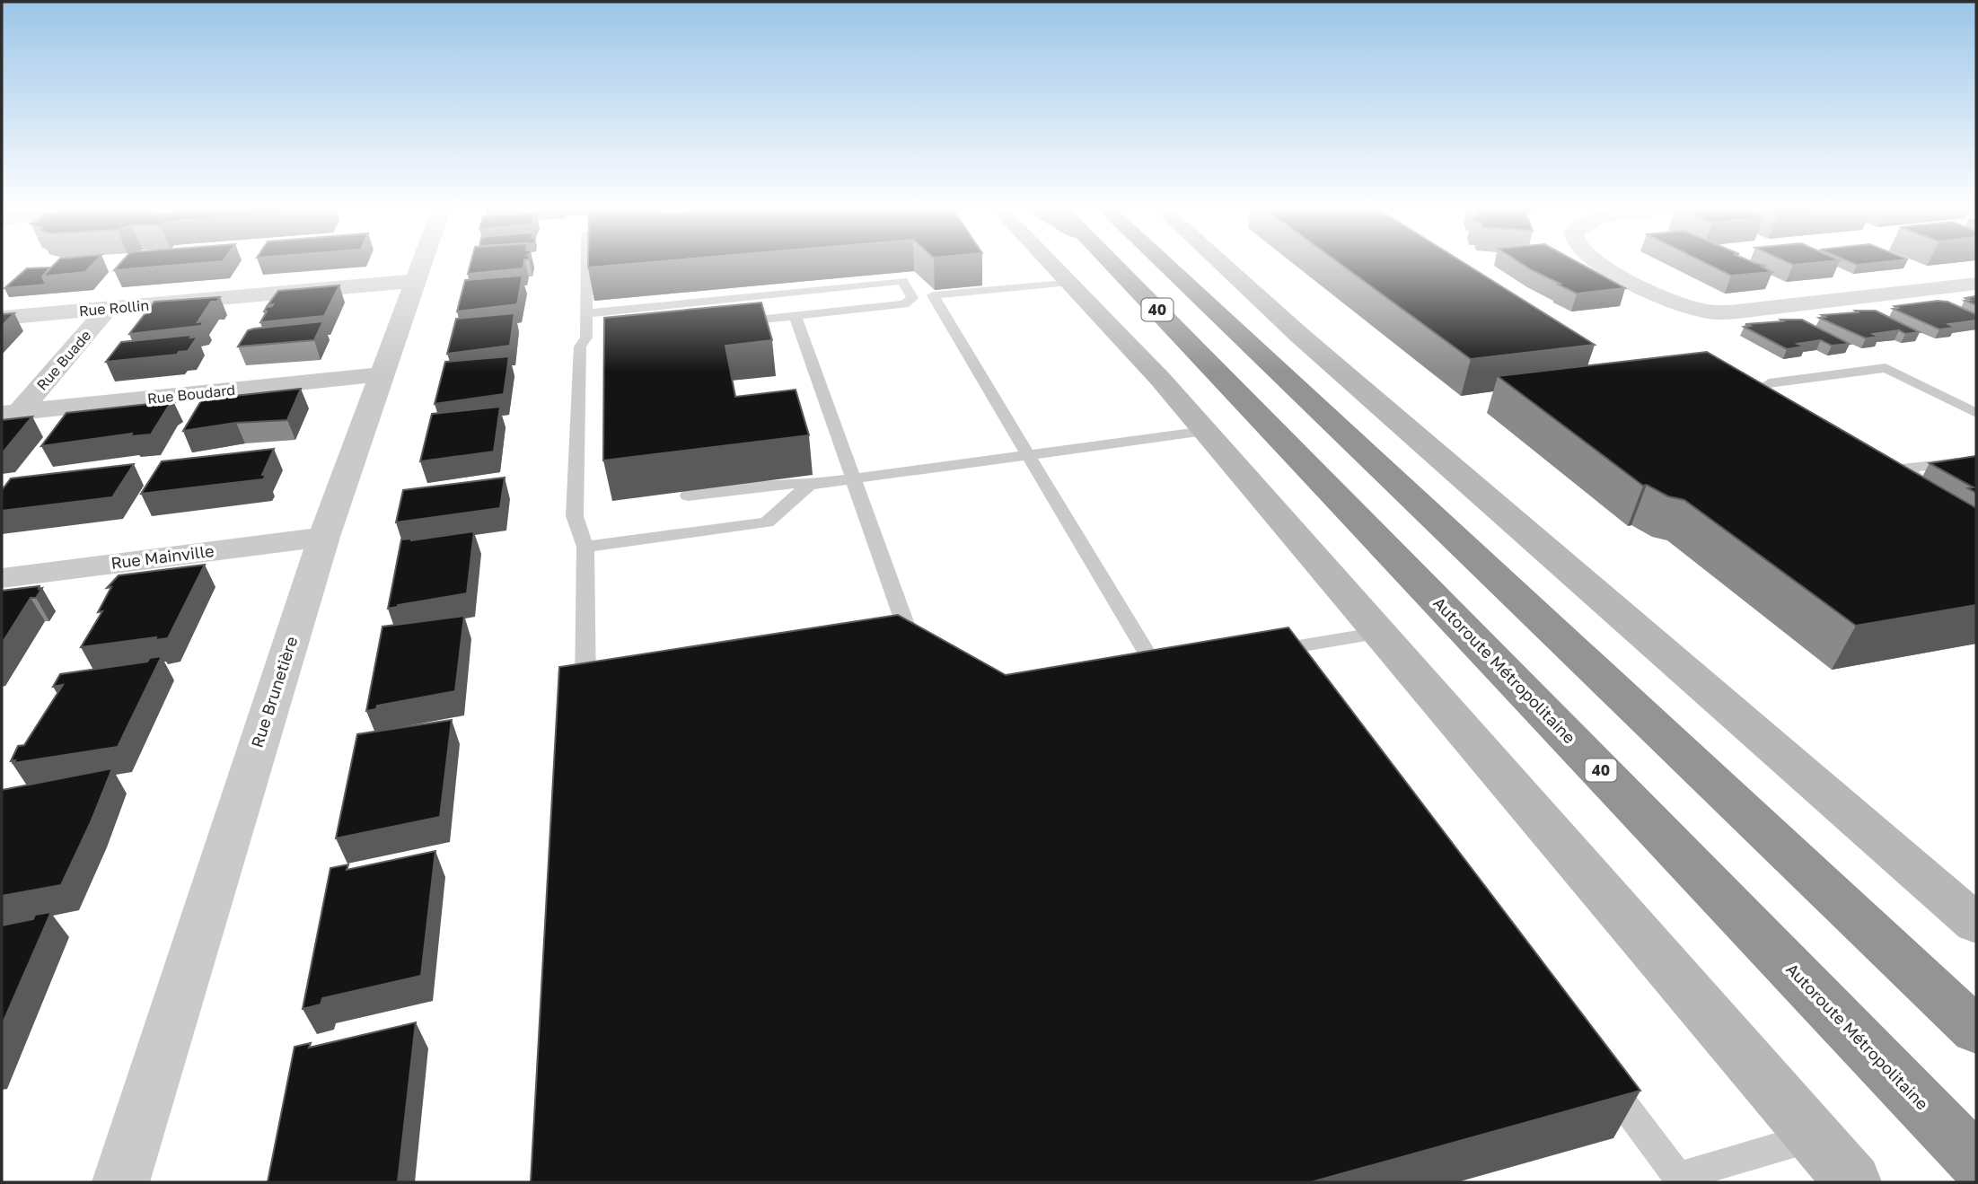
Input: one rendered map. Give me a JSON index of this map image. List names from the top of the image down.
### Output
{
  "streets": {
    "highway": ["40", "Autoroute Métropolitaine"],
    "street": [
      "Rue Rollin",
      "Rue Buade",
      "Rue Boudard",
      "Rue Mainville",
      "Rue Brunetière"
    ]
  },
  "crossings": [
    ["Rue Rollin", "Rue Buade"],
    ["Rue Rollin", "Rue Brunetière"],
    ["Rue Buade", "Rue Boudard"],
    ["Rue Boudard", "Rue Brunetière"],
    ["Rue Mainville", "Rue Brunetière"]
  ]
}
